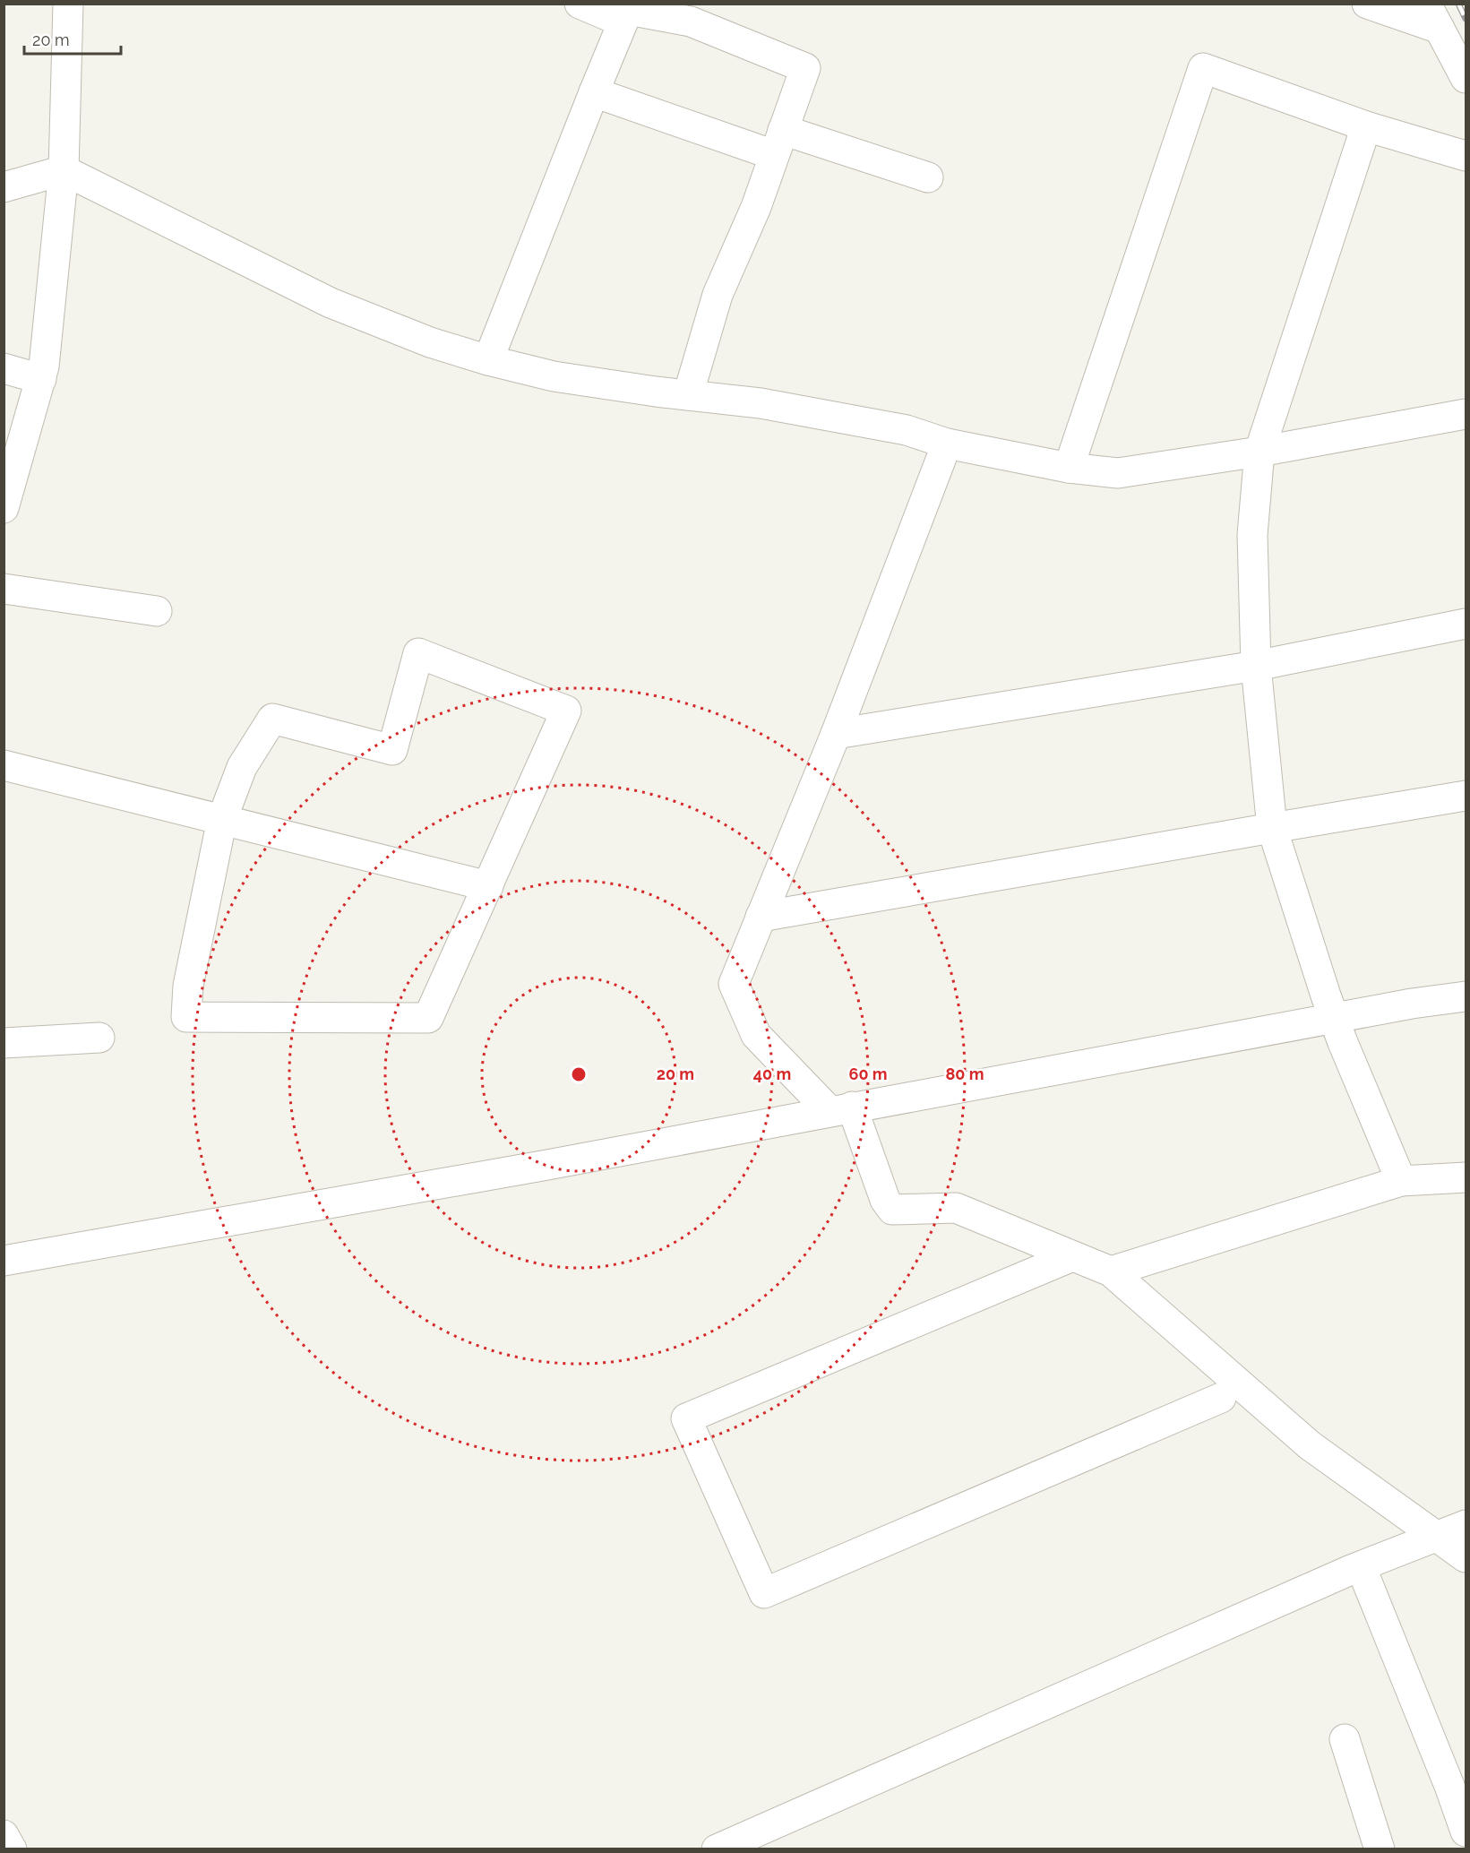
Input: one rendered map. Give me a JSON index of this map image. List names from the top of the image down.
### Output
{
  "scale_bar": "20 m",
  "rings": [
    "20 m",
    "40 m",
    "60 m",
    "80 m"
  ]
}
